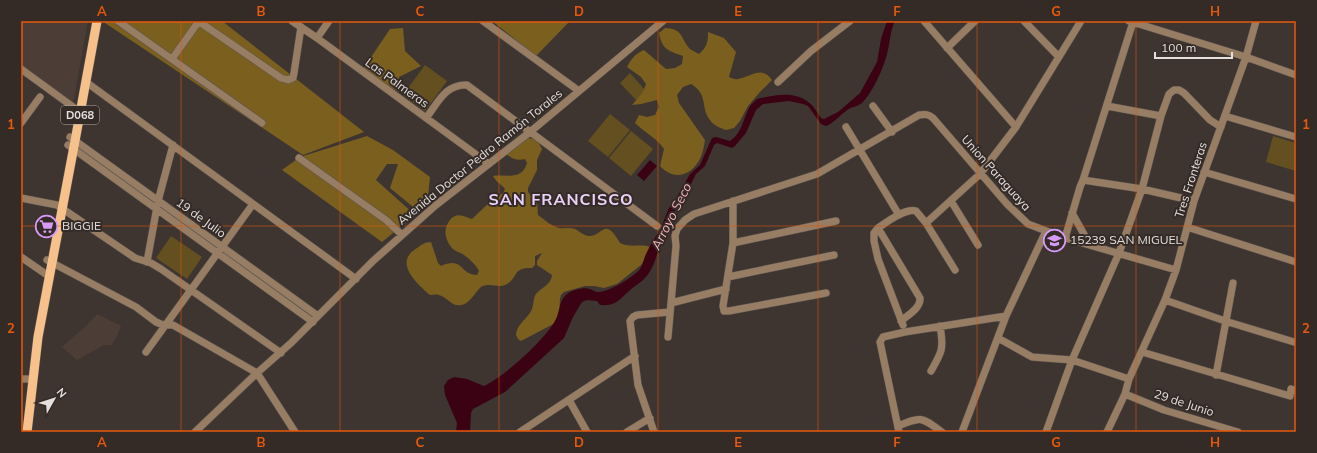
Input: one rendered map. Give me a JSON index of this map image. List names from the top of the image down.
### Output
{
  "streets": {
    "main road": ["D068"],
    "street": [
      "Las Palmeras",
      "Avenida Doctor Pedro Ramón Torales",
      "Union Paraguaya",
      "Tres Fronteras",
      "19 de Julio",
      "29 de Junio"
    ]
  },
  "crossings": [
    ["Las Palmeras", "Avenida Doctor Pedro Ramón Torales"],
    ["D068", "19 de Julio"],
    ["Avenida Doctor Pedro Ramón Torales", "19 de Julio"],
    ["Union Paraguaya", "Tres Fronteras"],
    ["Tres Fronteras", "29 de Junio"]
  ],
  "districts": ["SAN FRANCISCO"],
  "water": ["Arroyo Seco"],
  "places": {
    "supermarket": ["BIGGIE"],
    "school or university": ["15239 SAN MIGUEL"]
  },
  "scale_bar": "100 m",
  "north": "top right",
  "grid": {
    "columns": [
      "A",
      "B",
      "C",
      "D",
      "E",
      "F",
      "G",
      "H"
    ],
    "rows": ["1", "2"]
  }
}
